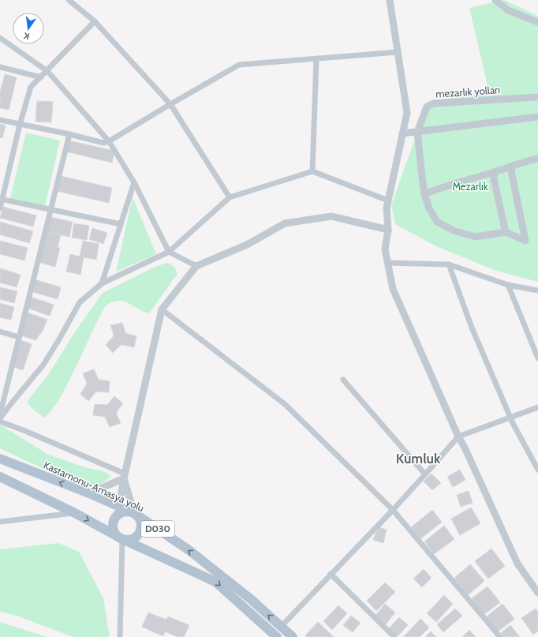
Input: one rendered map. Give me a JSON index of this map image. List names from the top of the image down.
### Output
{
  "streets": {
    "main road": ["Kastamonu-Amasya yolu", "D030"],
    "street": ["mezarlık yolları"]
  },
  "crossings": [
    ["Kastamonu-Amasya yolu", "D030"]
  ],
  "districts": ["Kumluk"],
  "parks": ["Mezarlık"],
  "north": "bottom"
}
